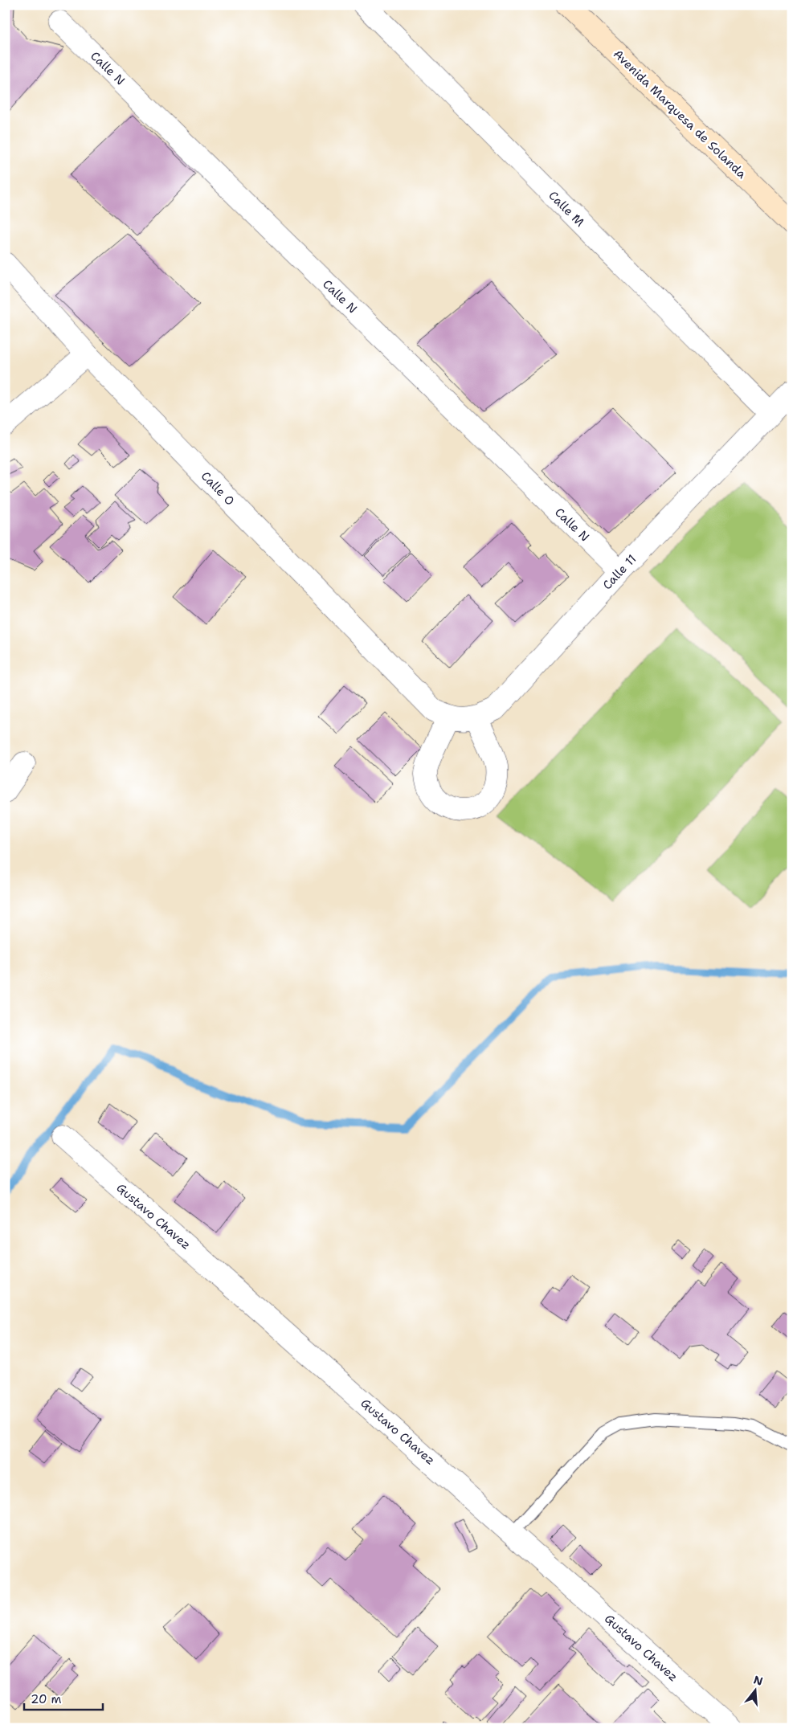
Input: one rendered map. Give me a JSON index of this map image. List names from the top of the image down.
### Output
{
  "streets": {
    "street": [
      "Calle N",
      "Avenida Marquesa de Solanda",
      "Calle M",
      "Calle O",
      "Calle 11",
      "Gustavo Chavez"
    ]
  },
  "crossings": [
    ["Calle N", "Calle 11"],
    ["Calle M", "Calle 11"],
    ["Calle O", "Calle 11"]
  ],
  "scale_bar": "20 m",
  "north": "top"
}
